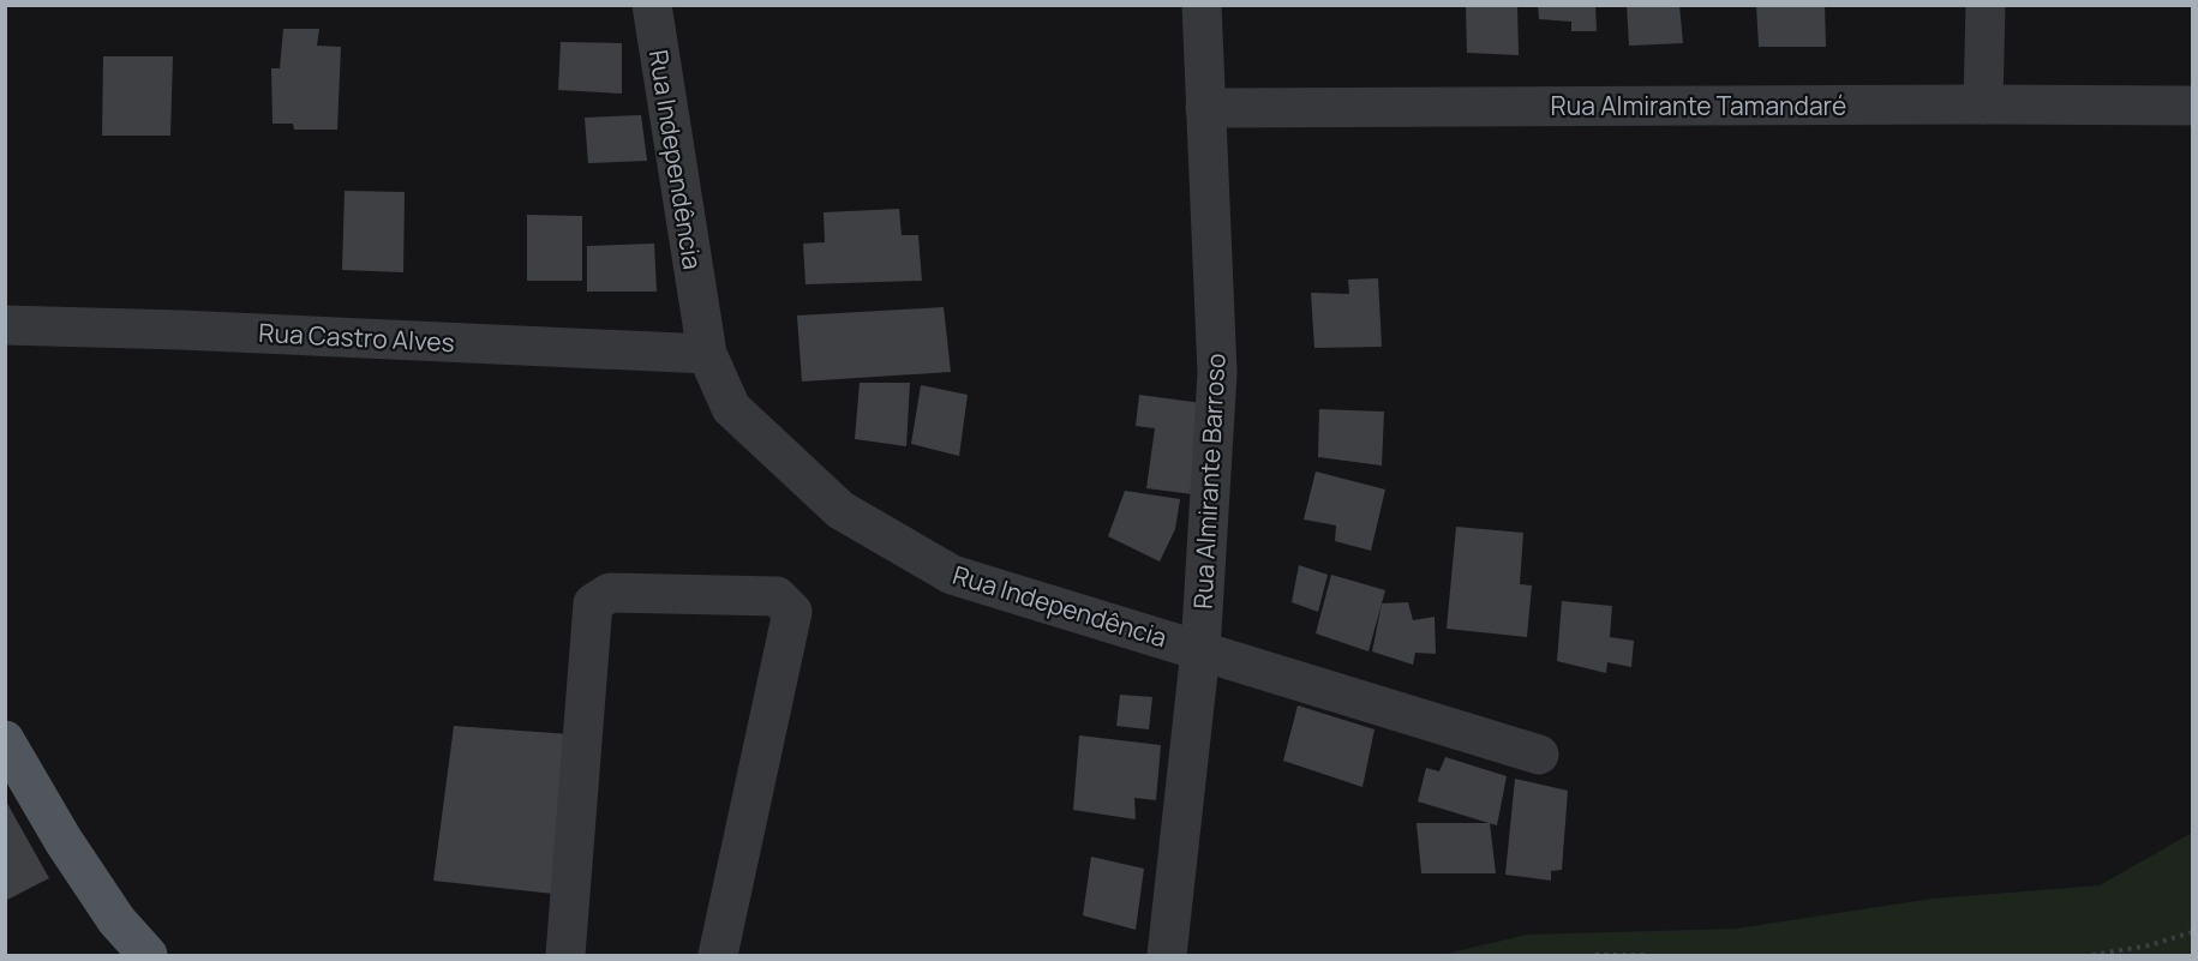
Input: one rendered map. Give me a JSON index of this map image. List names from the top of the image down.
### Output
{
  "streets": {
    "street": [
      "Rua Almirante Tamandaré",
      "Rua Independência",
      "Rua Castro Alves",
      "Rua Almirante Barroso"
    ]
  },
  "crossings": [
    ["Rua Almirante Tamandaré", "Rua Almirante Barroso"],
    ["Rua Independência", "Rua Castro Alves"],
    ["Rua Independência", "Rua Almirante Barroso"]
  ]
}
